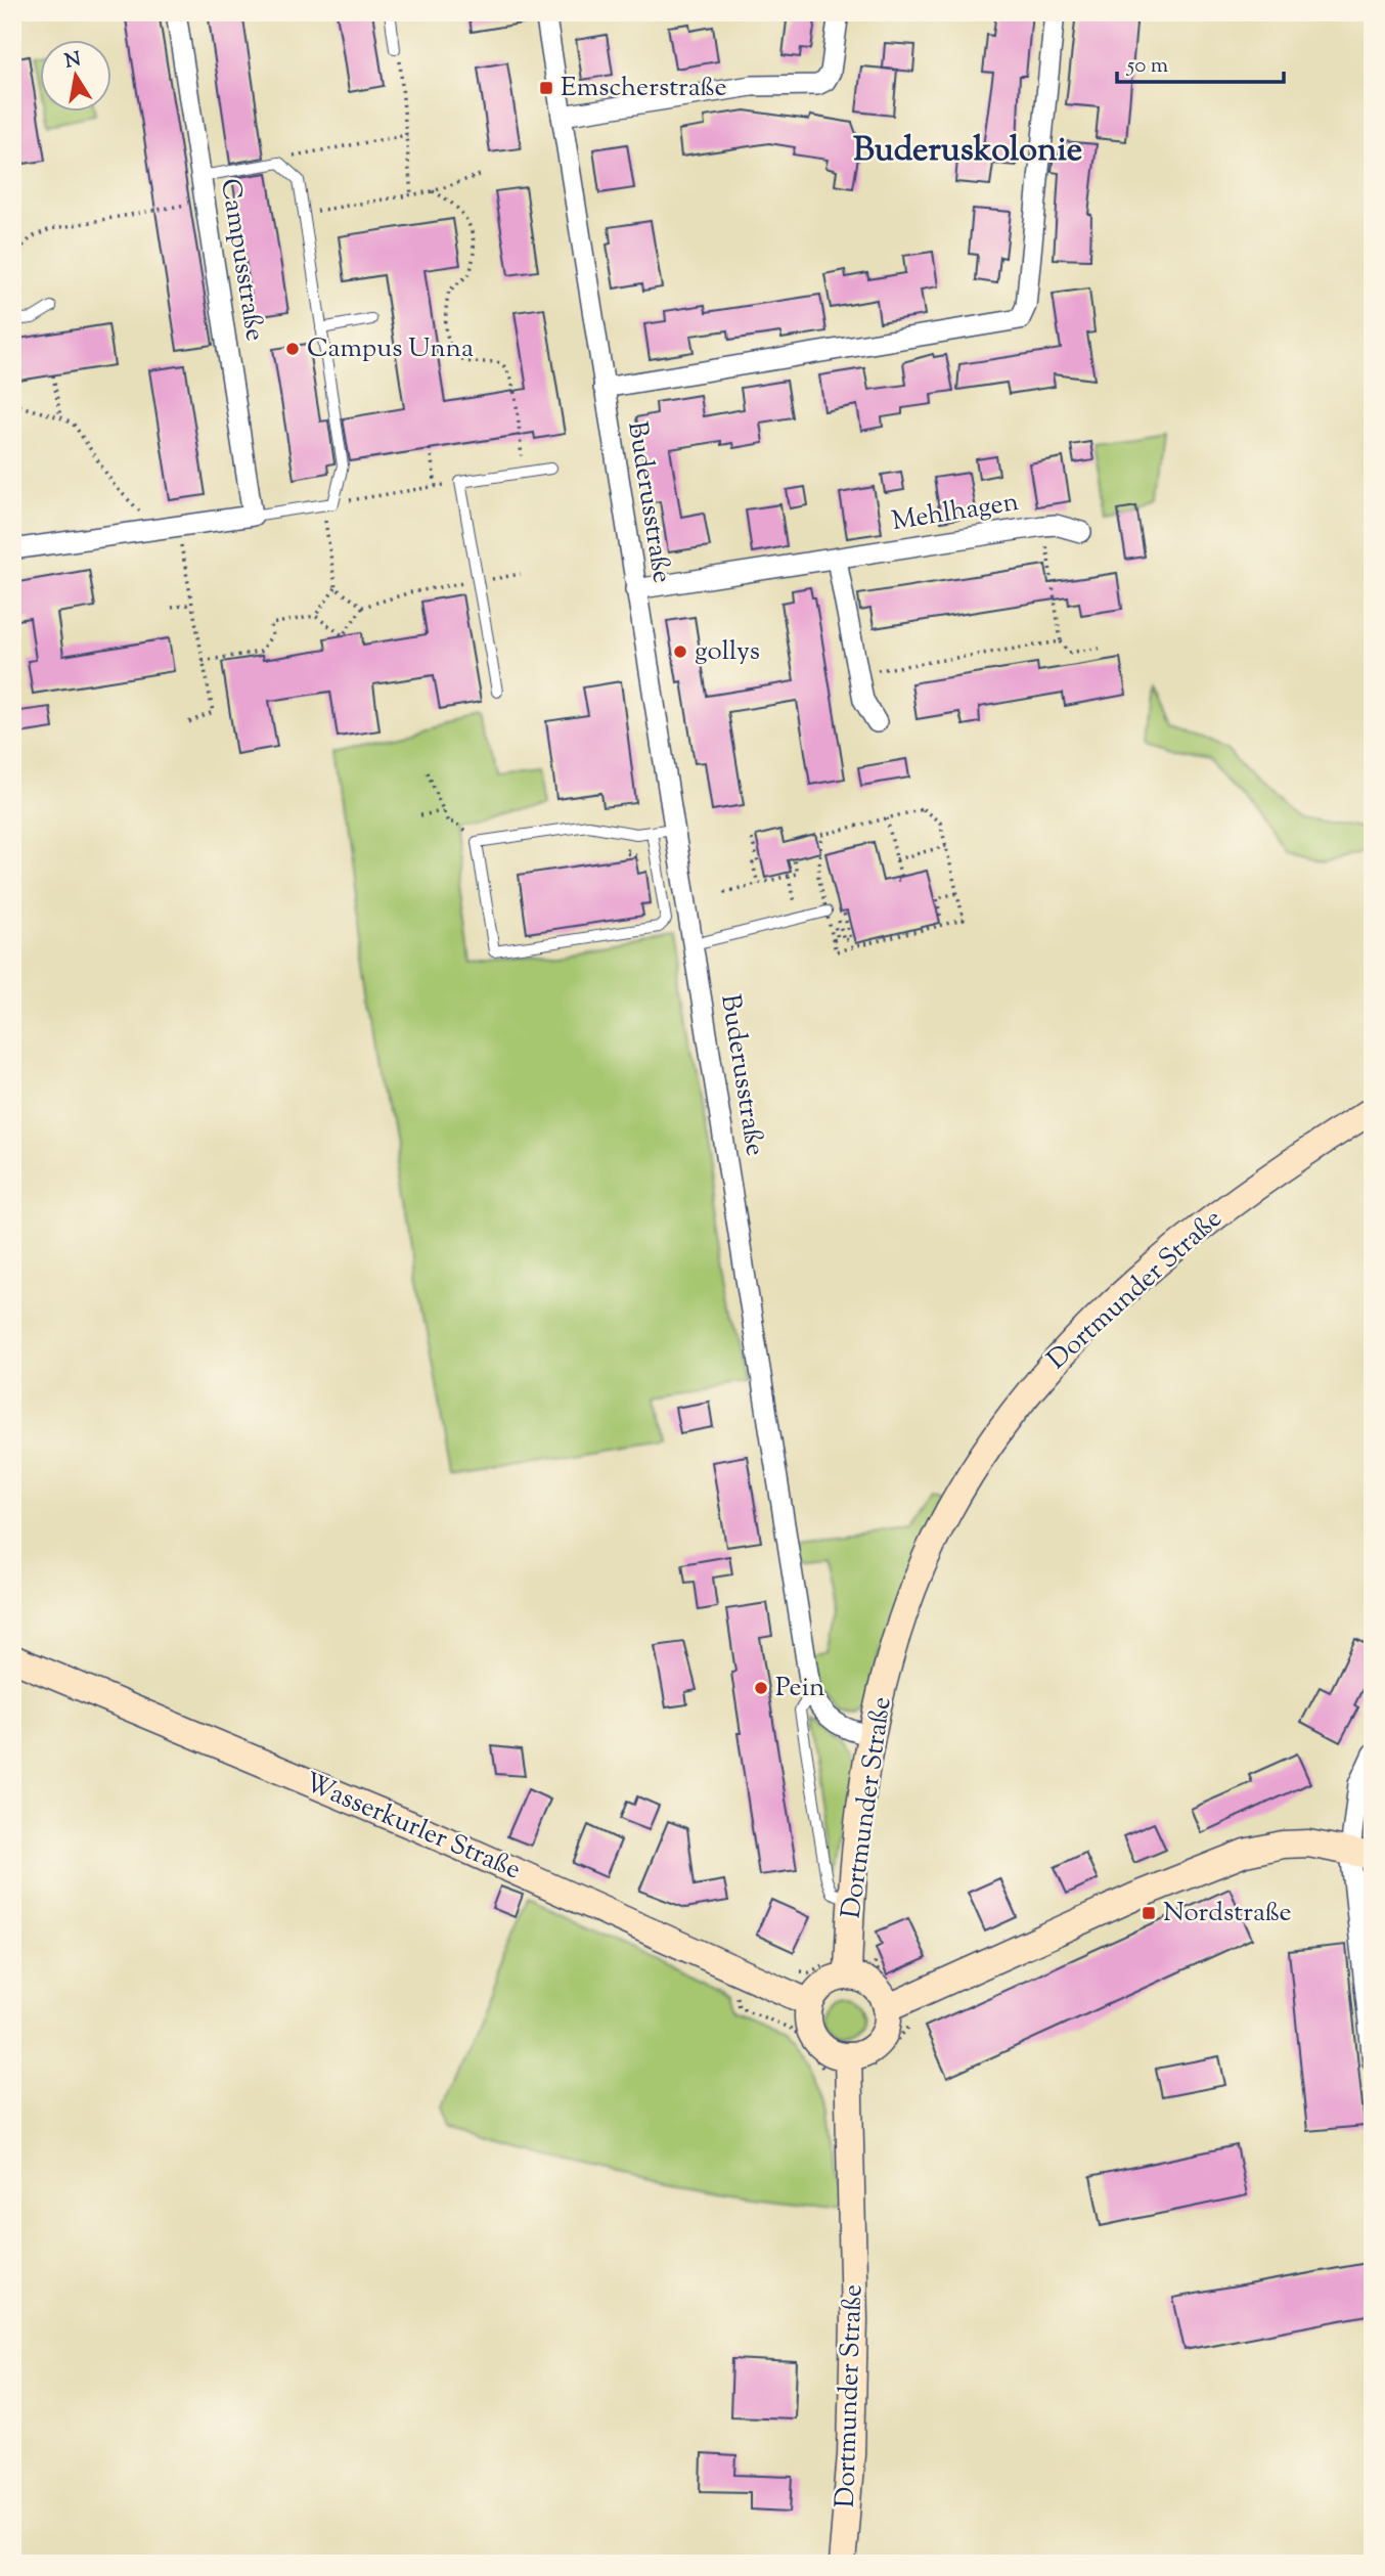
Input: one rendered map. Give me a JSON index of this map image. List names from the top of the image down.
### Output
{
  "streets": {
    "main road": ["Dortmunder Straße", "Wasserkurler Straße"],
    "street": ["Campusstraße", "Buderusstraße", "Mehlhagen"]
  },
  "crossings": [
    ["Buderusstraße", "Mehlhagen"],
    ["Buderusstraße", "Dortmunder Straße"],
    ["Dortmunder Straße", "Wasserkurler Straße"]
  ],
  "districts": ["Buderuskolonie"],
  "places": {
    "transit": ["Emscherstraße", "Nordstraße"],
    "other": ["Campus Unna", "gollys", "Pein"]
  },
  "scale_bar": "50 m",
  "north": "top"
}
